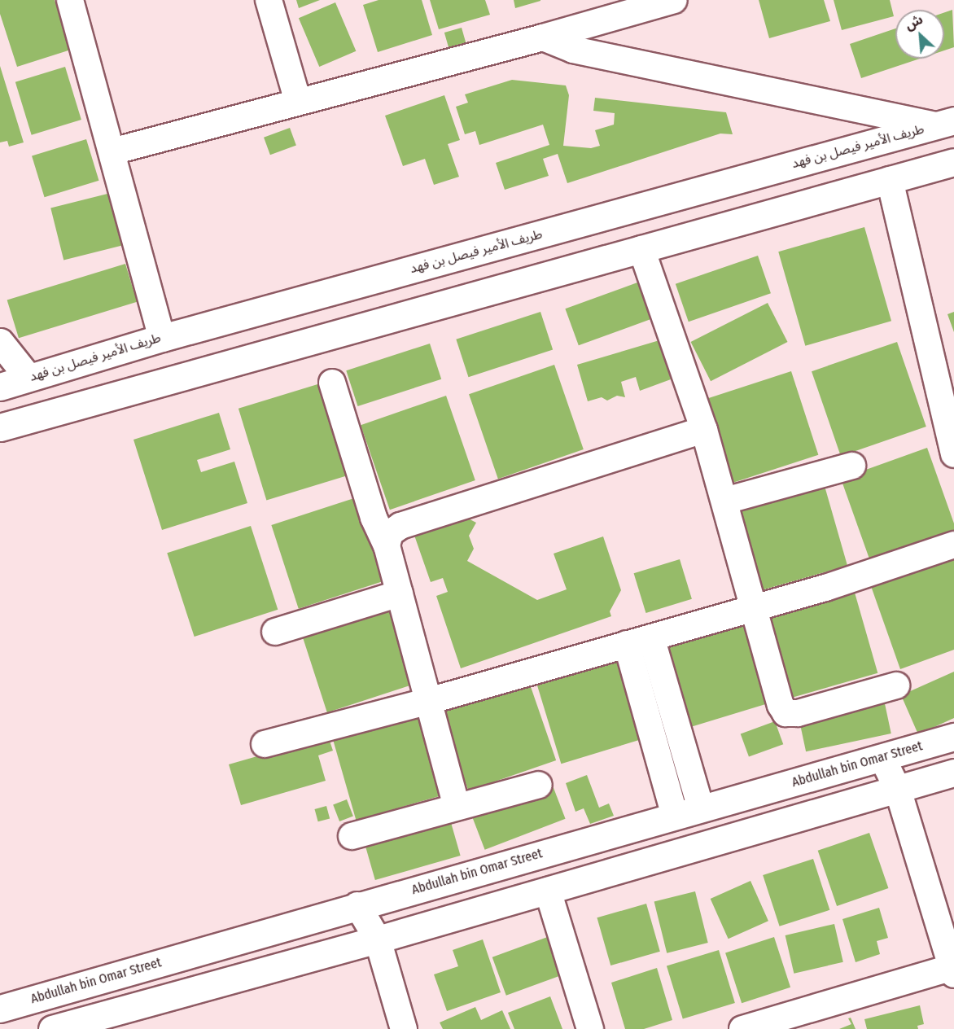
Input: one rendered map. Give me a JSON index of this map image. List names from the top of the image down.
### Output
{
  "streets": {
    "street": ["طريف الأمير فيصل بن فهد", "Abdullah bin Omar Street"]
  },
  "north": "top left"
}
